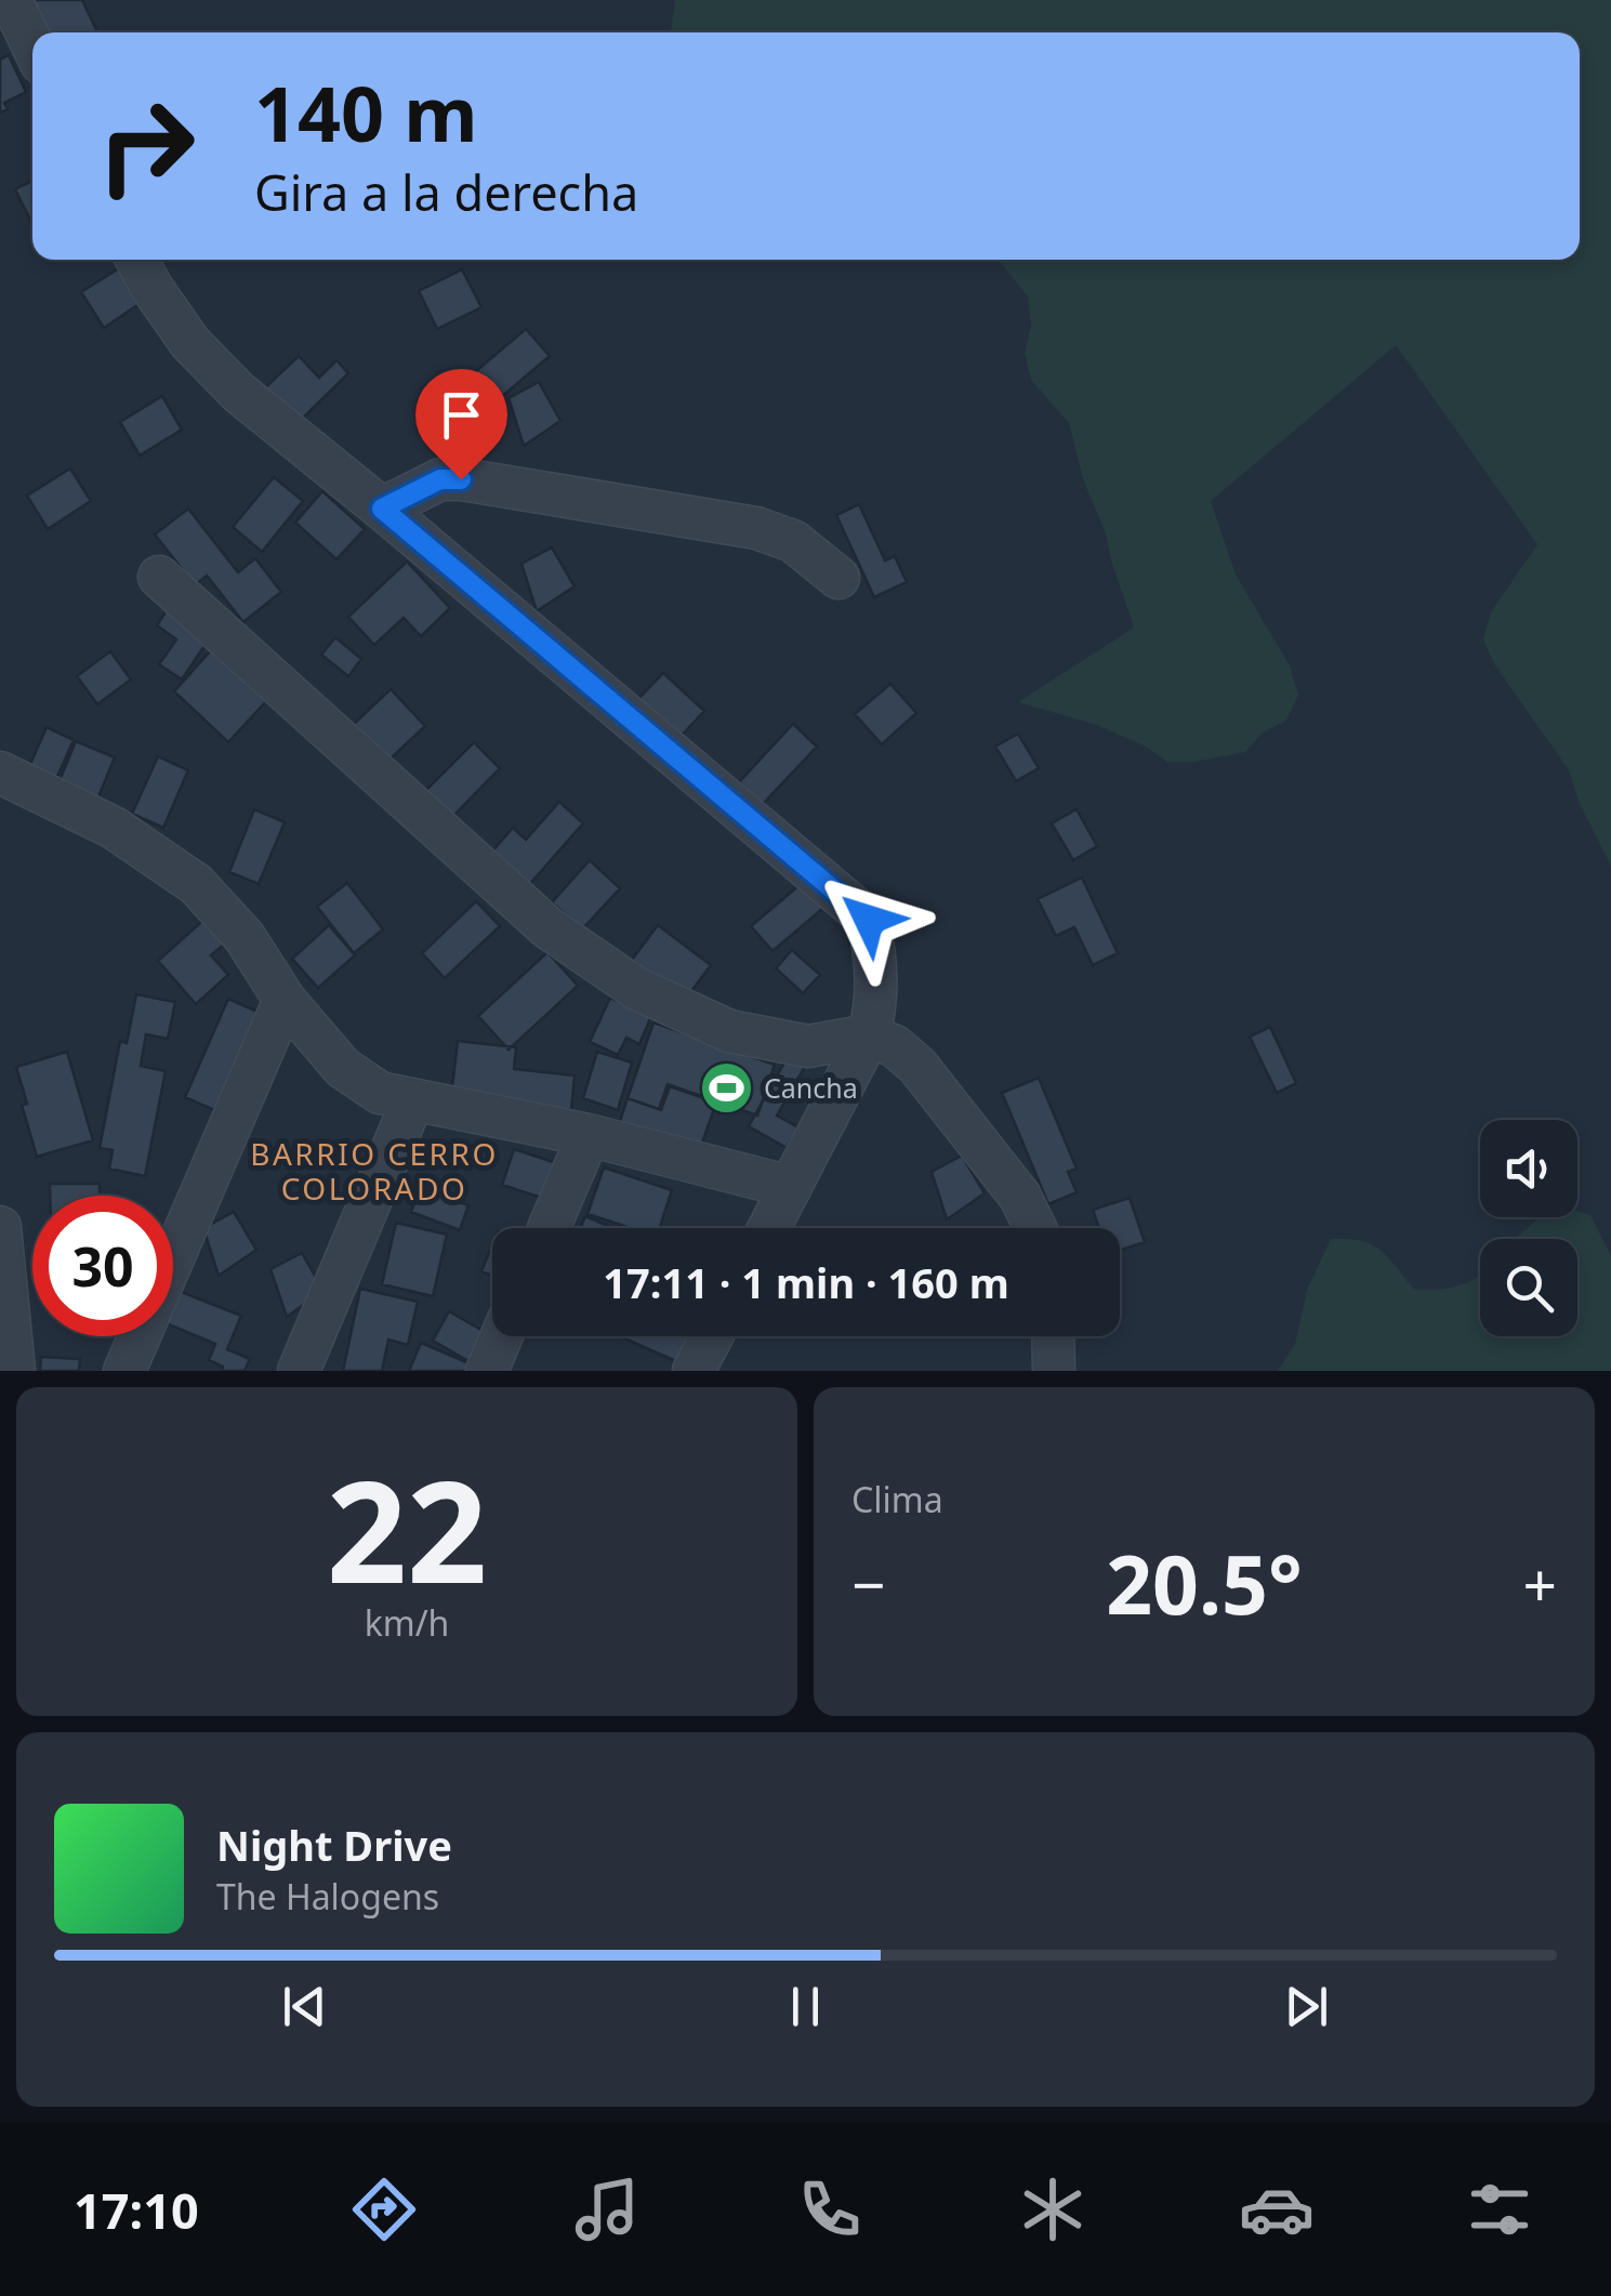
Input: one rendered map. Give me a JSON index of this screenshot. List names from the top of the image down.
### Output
{
  "districts": ["BARRIO CERRO COLORADO"],
  "places": {
    "sports": ["Cancha"]
  },
  "page": {
    "turn": ["140 m", "Gira a la derecha"],
    "limit": "30",
    "trip": "17:11 · 1 min · 160 m",
    "tile": [
      ["22", "km/h"],
      "Clima"
    ],
    "heat": ["−", "20.5°", "+"],
    "song": ["Night Drive", "The Halogens"],
    "tabs": "17:10"
  }
}
